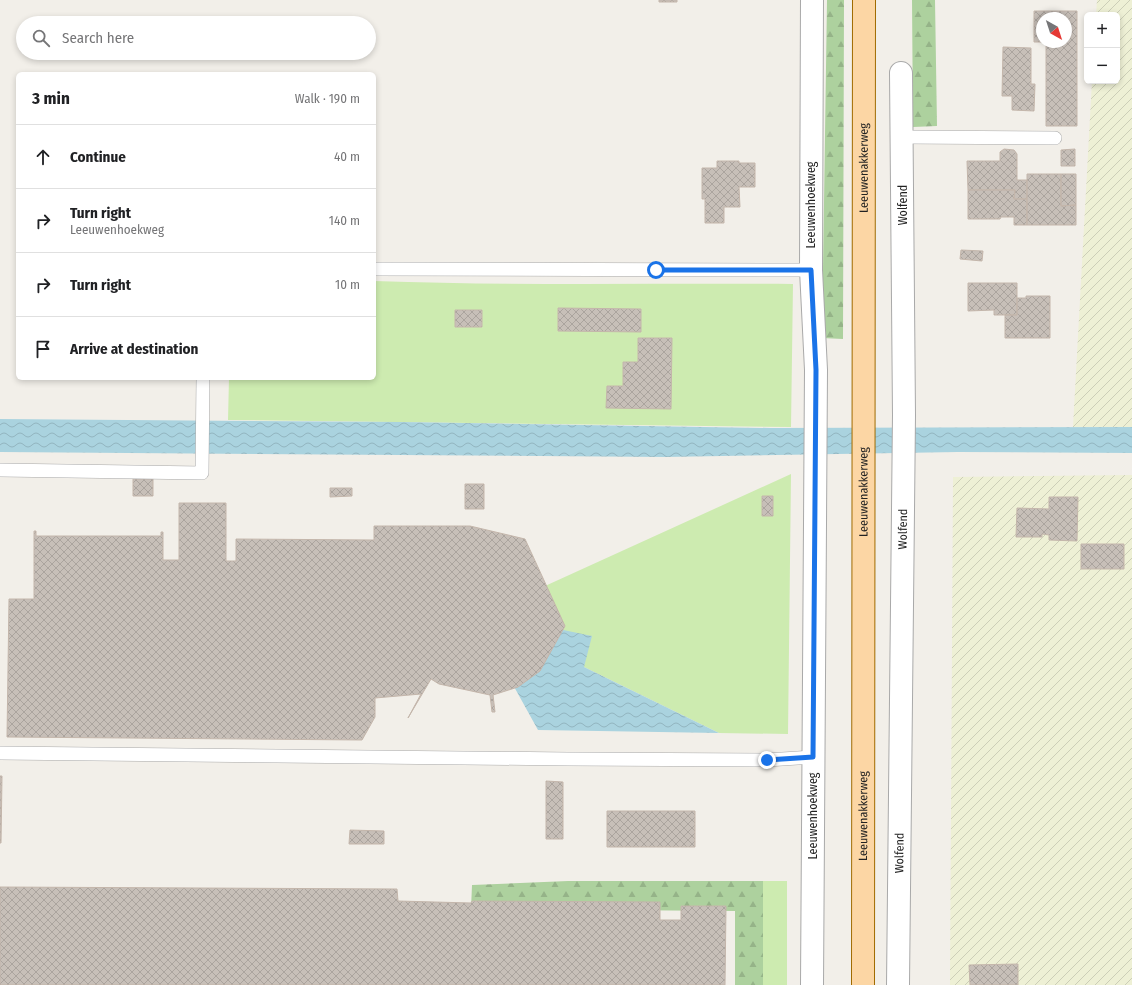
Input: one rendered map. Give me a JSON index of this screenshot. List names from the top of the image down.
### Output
{
  "streets": {
    "main road": ["Leeuwenakkerweg"],
    "street": ["Leeuwenhoekweg", "Wolfend"]
  },
  "north": "bottom right",
  "page": {
    "map_buttons": ["+", "−"],
    "search": "Search here",
    "heading": ["3 min", "Walk · 190 m"],
    "list": [
      ["Continue", "40 m"],
      ["Turn right", "Leeuwenhoekweg", "140 m"],
      ["Turn right", "10 m"],
      "Arrive at destination"
    ]
  }
}
